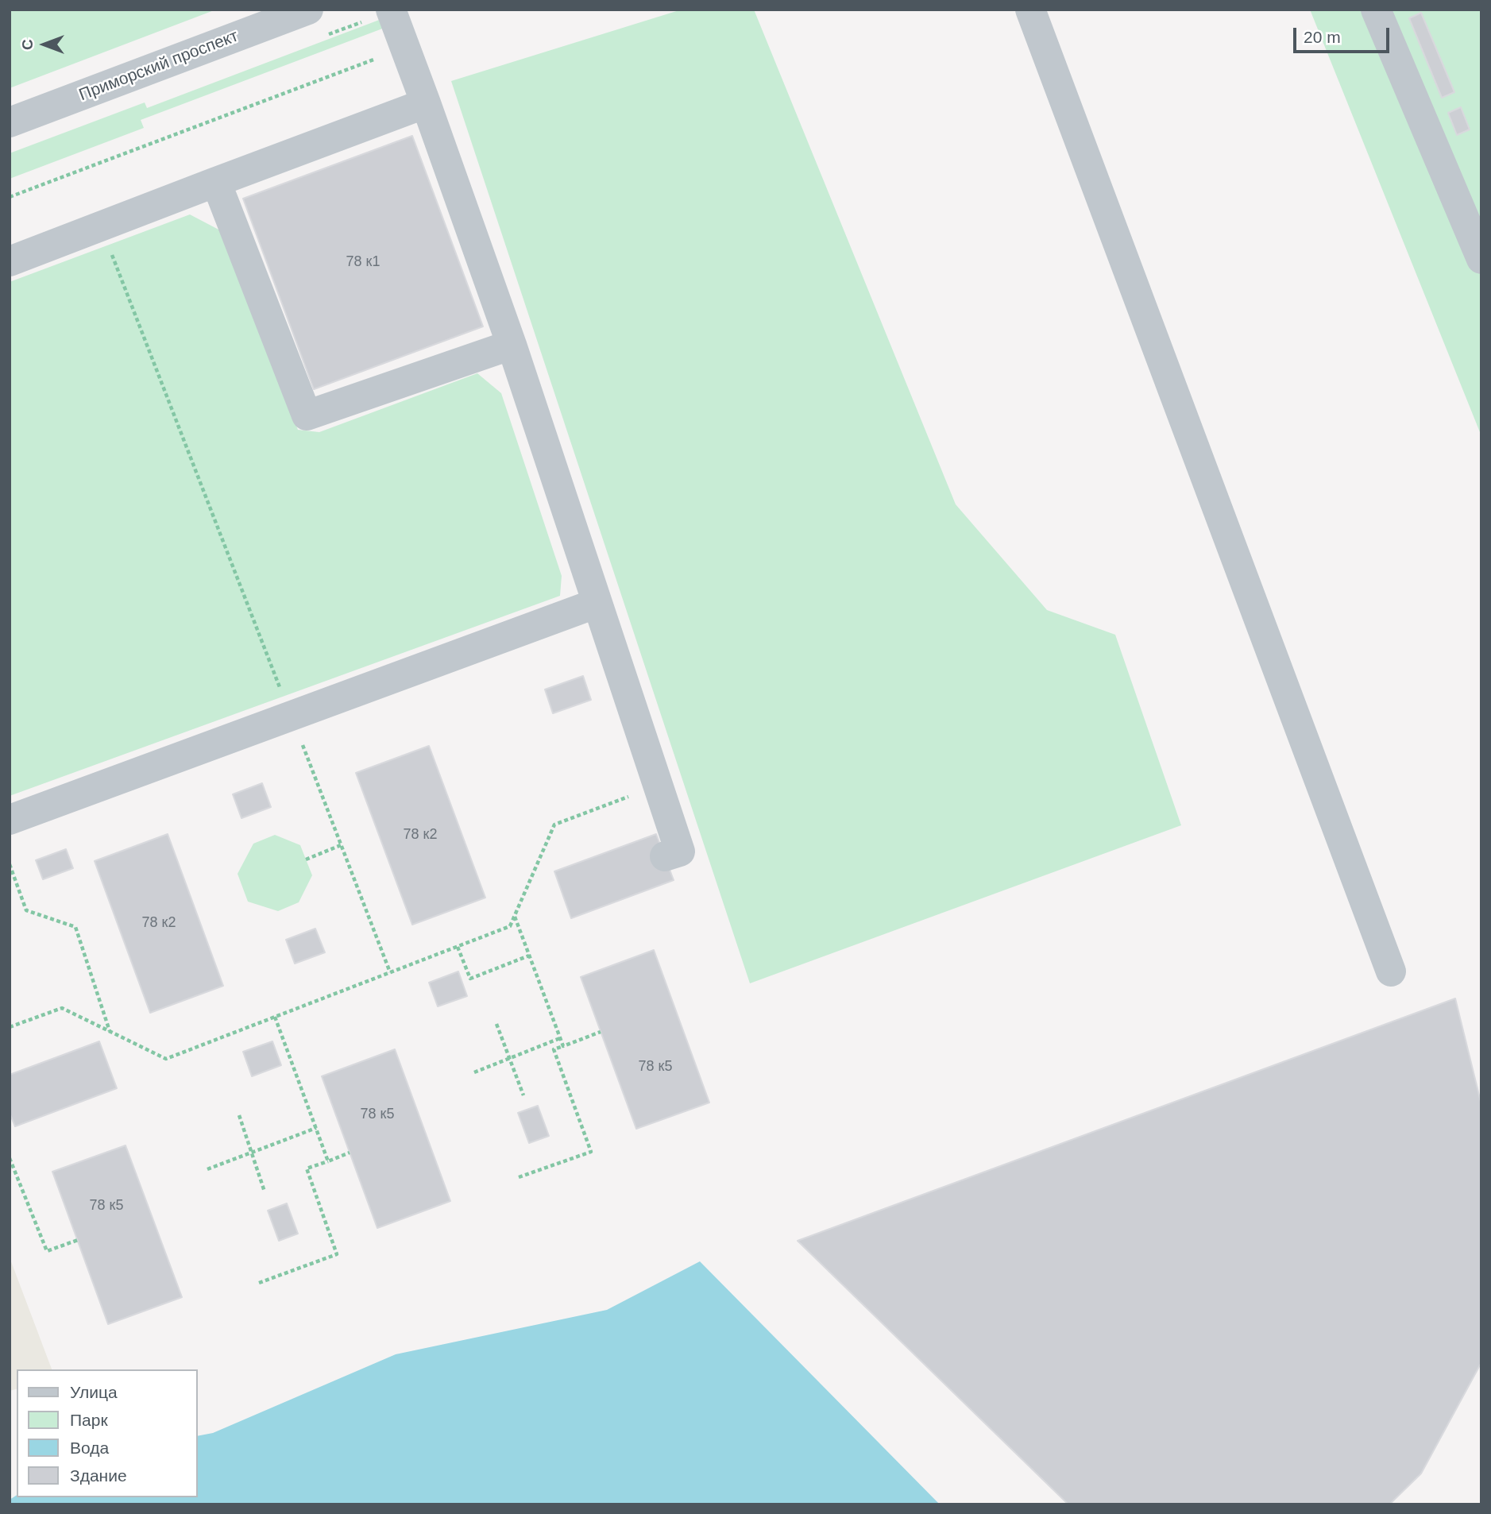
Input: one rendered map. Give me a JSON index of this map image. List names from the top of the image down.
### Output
{
  "streets": {
    "street": ["Приморский проспект"]
  },
  "house_numbers": [
    "78 к1",
    "78 к2",
    "78 к2",
    "78 к5",
    "78 к5",
    "78 к5"
  ],
  "legend": [
    "Улица",
    "Парк",
    "Вода",
    "Здание"
  ],
  "scale_bar": "20 m",
  "north": "left"
}
